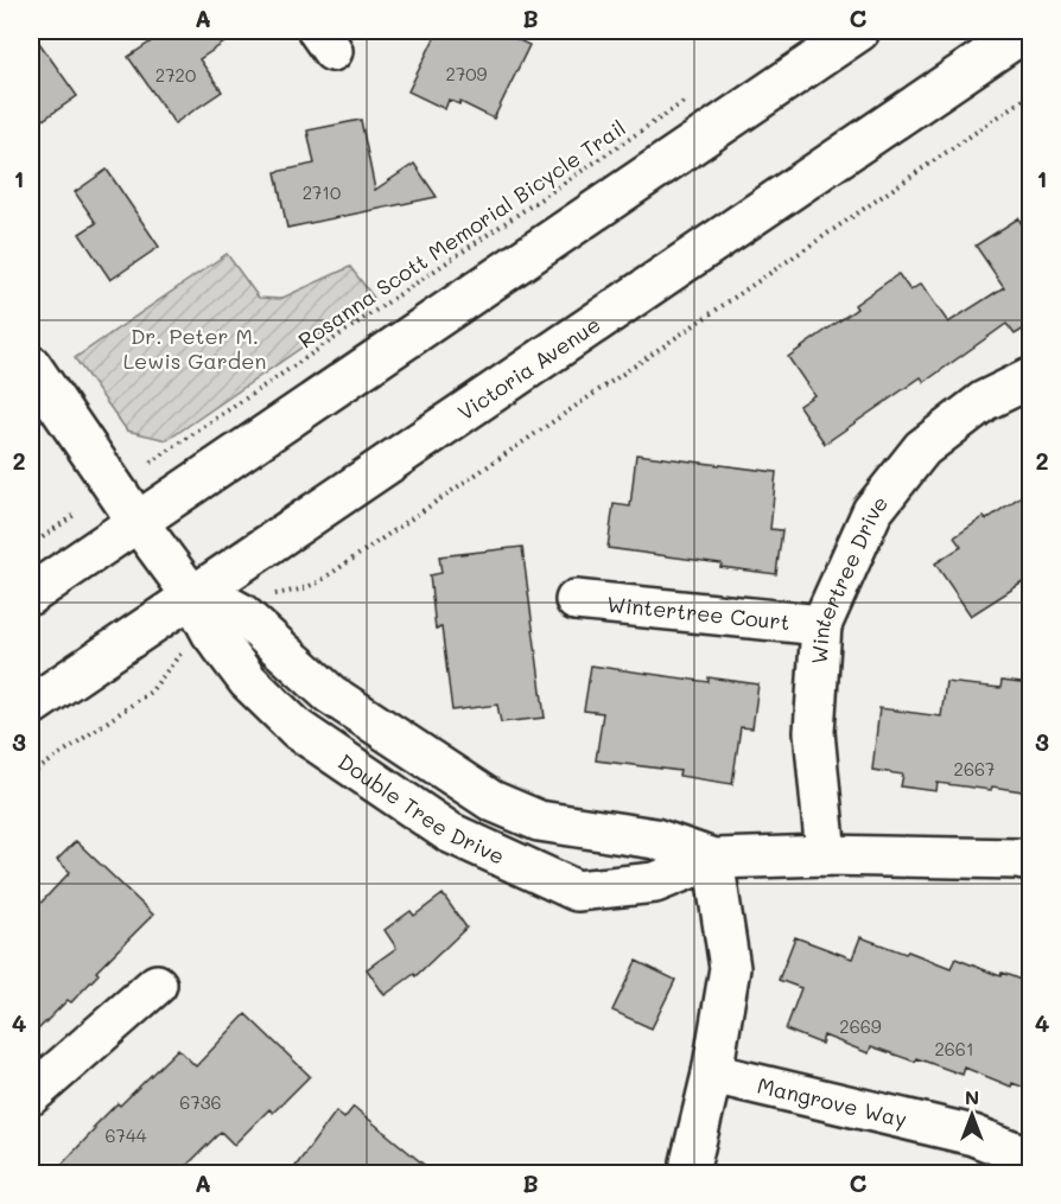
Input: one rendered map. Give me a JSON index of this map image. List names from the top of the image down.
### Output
{
  "streets": {
    "street": [
      "Victoria Avenue",
      "Wintertree Drive",
      "Wintertree Court",
      "Double Tree Drive",
      "Mangrove Way"
    ],
    "path": ["Rosanna Scott Memorial Bicycle Trail"]
  },
  "crossings": [
    ["Victoria Avenue", "Double Tree Drive"],
    ["Wintertree Drive", "Wintertree Court"],
    ["Wintertree Drive", "Double Tree Drive"]
  ],
  "parks": ["Dr. Peter M. Lewis Garden"],
  "house_numbers": [
    "2709",
    "2720",
    "2710",
    "2667",
    "2669",
    "2661",
    "6736",
    "6744"
  ],
  "north": "top",
  "grid": {
    "columns": ["A", "B", "C"],
    "rows": [
      "1",
      "2",
      "3",
      "4"
    ]
  }
}
